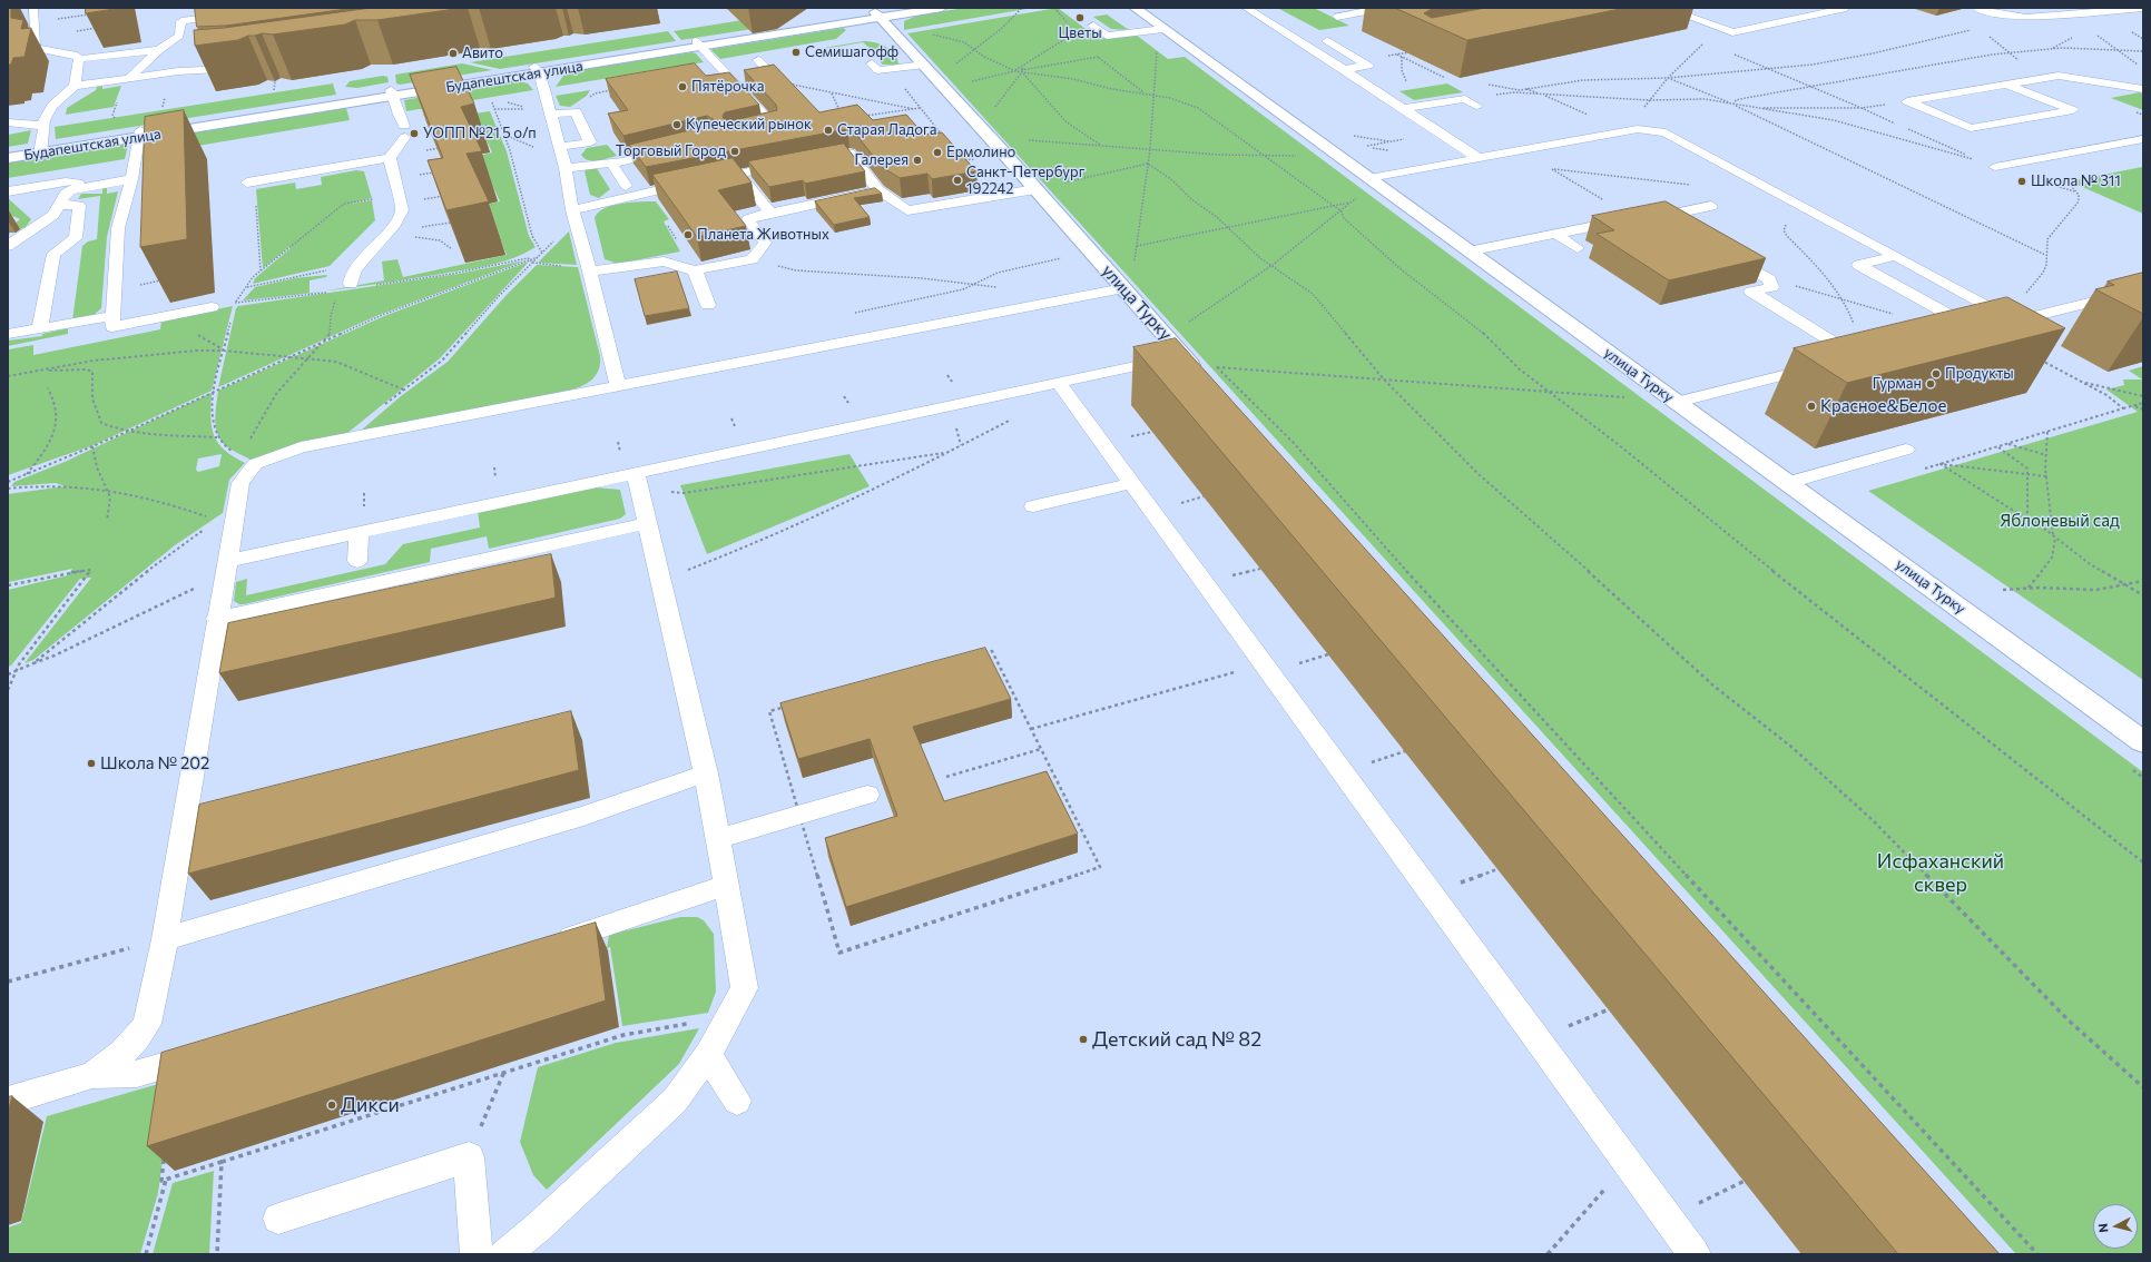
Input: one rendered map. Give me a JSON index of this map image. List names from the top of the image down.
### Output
{
  "streets": {
    "street": ["Будапештская улица", "улица Турку"]
  },
  "crossings": [
    ["Будапештская улица", "улица Турку"]
  ],
  "parks": ["Яблоневый сад", "Исфаханский сквер"],
  "places": [
    "Цветы",
    "Семишагофф",
    "Авито",
    "Пятёрочка",
    "Купеческий рынок",
    "Старая Ладога",
    "УОПП №21 5 о/п",
    "Торговый Город",
    "Ермолино",
    "Галерея",
    "Санкт-Петербург 192242",
    "Школа № 311",
    "Планета Животных",
    "Продукты",
    "Гурман",
    "Красное&Белое",
    "Школа № 202",
    "Детский сад № 82",
    "Дикси"
  ],
  "north": "left"
}
